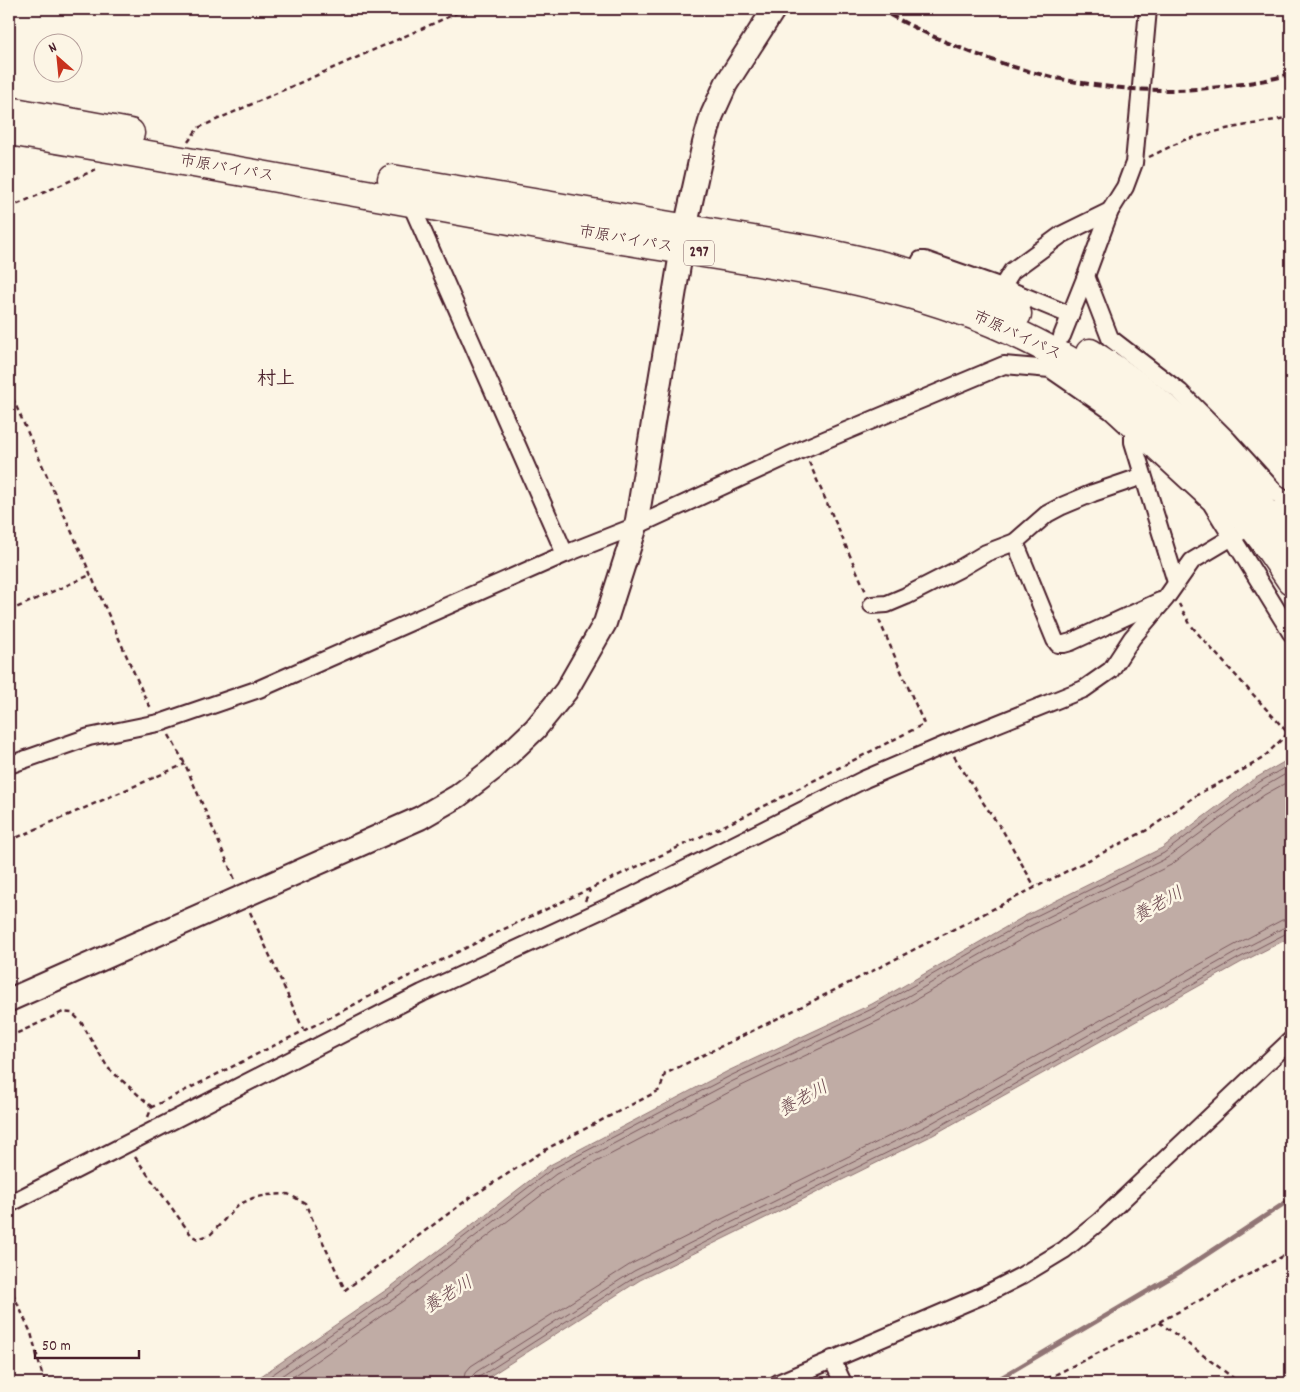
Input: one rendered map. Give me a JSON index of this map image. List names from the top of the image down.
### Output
{
  "streets": {
    "highway": ["市原バイパス", "297"]
  },
  "districts": ["村上"],
  "water": ["養老川"],
  "scale_bar": "50 m",
  "north": "top left"
}
